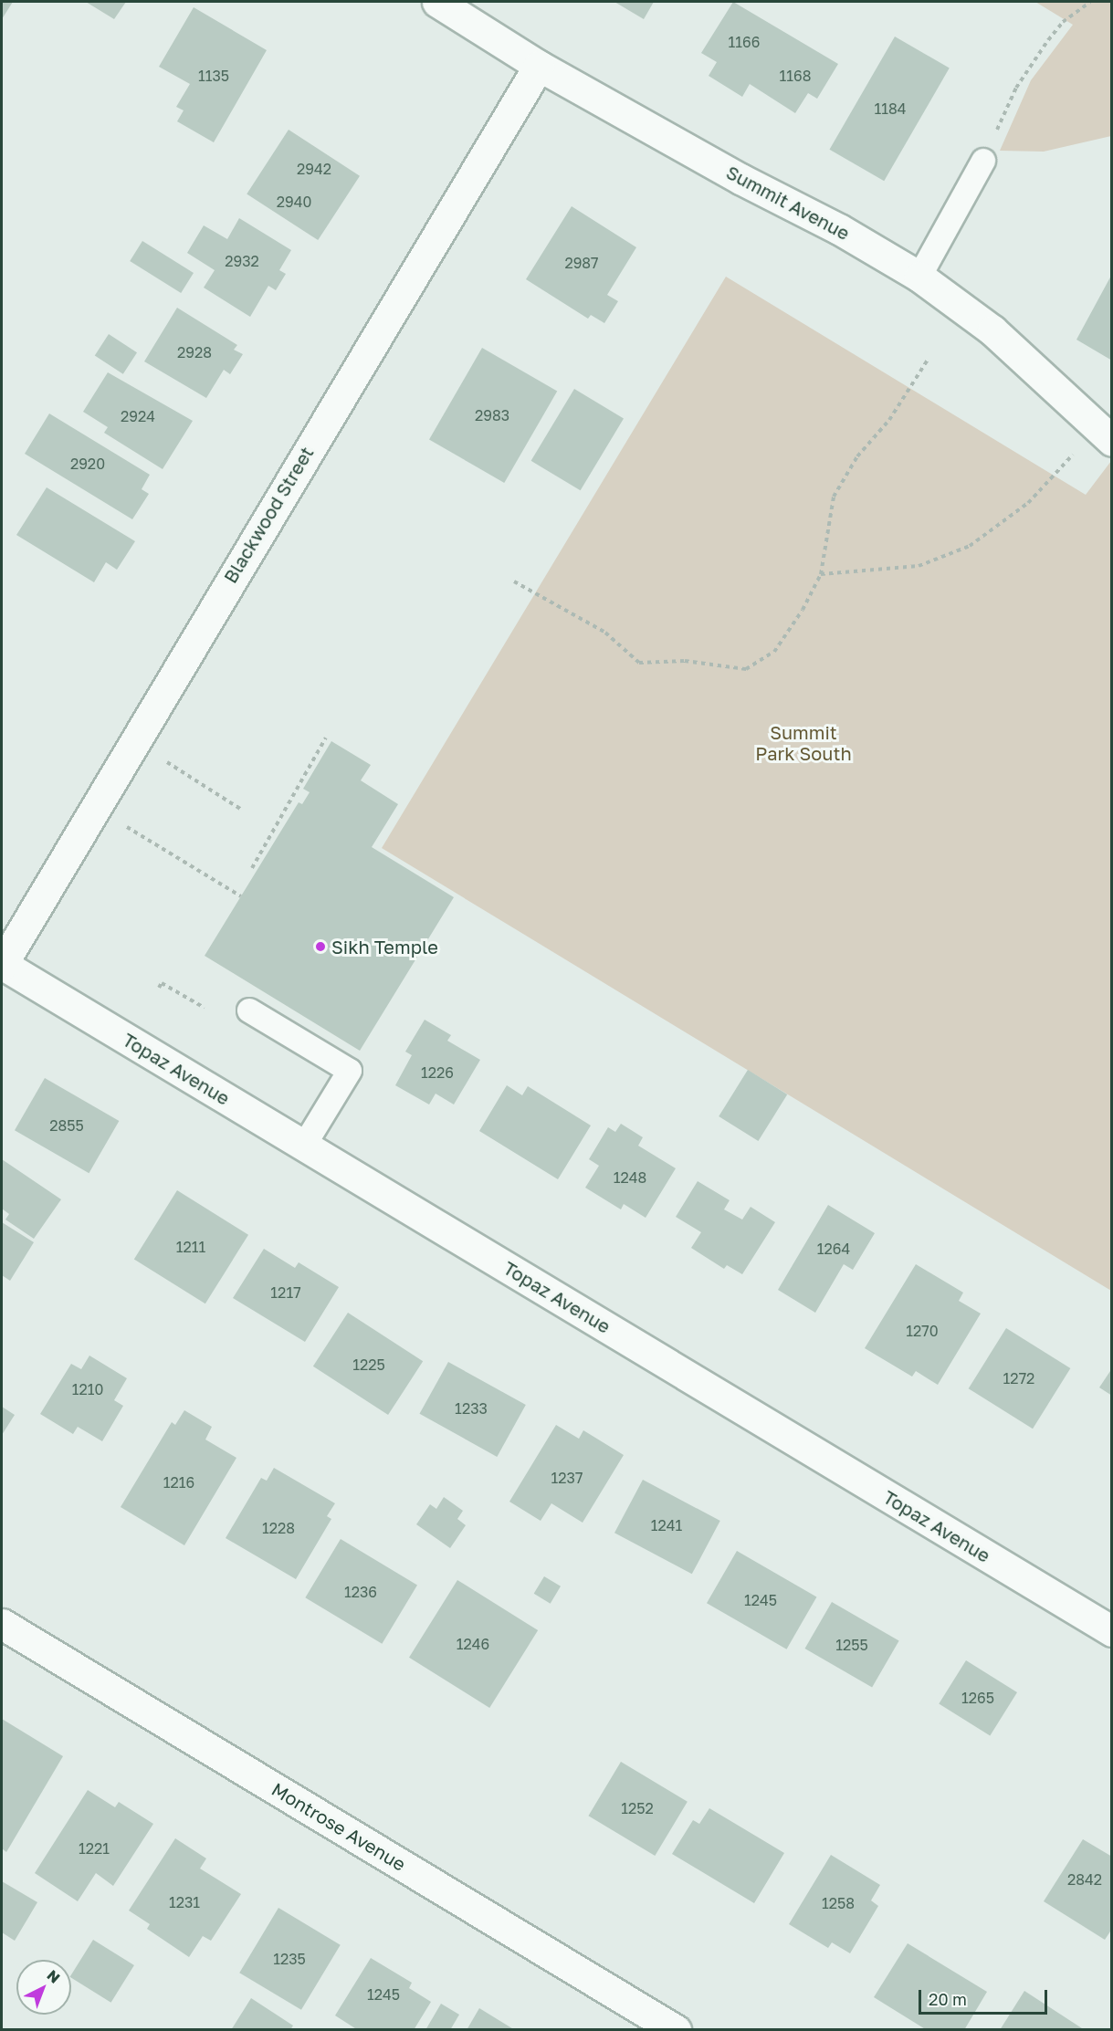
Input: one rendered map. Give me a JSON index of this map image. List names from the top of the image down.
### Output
{
  "streets": {
    "street": [
      "Summit Avenue",
      "Blackwood Street",
      "Topaz Avenue",
      "Montrose Avenue"
    ]
  },
  "crossings": [
    ["Summit Avenue", "Blackwood Street"],
    ["Blackwood Street", "Topaz Avenue"]
  ],
  "parks": ["Summit Park South"],
  "places": ["Sikh Temple"],
  "house_numbers": [
    "1166",
    "1135",
    "1168",
    "1184",
    "2942",
    "2940",
    "2932",
    "2987",
    "2928",
    "2983",
    "2924",
    "2920",
    "1226",
    "2855",
    "1248",
    "1211",
    "1264",
    "1217",
    "1270",
    "1225",
    "1272",
    "1210",
    "1233",
    "1237",
    "1216",
    "1241",
    "1228",
    "1236",
    "1245",
    "1246",
    "1255",
    "1265",
    "1252",
    "1221",
    "2842",
    "1231",
    "1258",
    "1235",
    "1245"
  ],
  "scale_bar": "20 m",
  "north": "top right"
}
